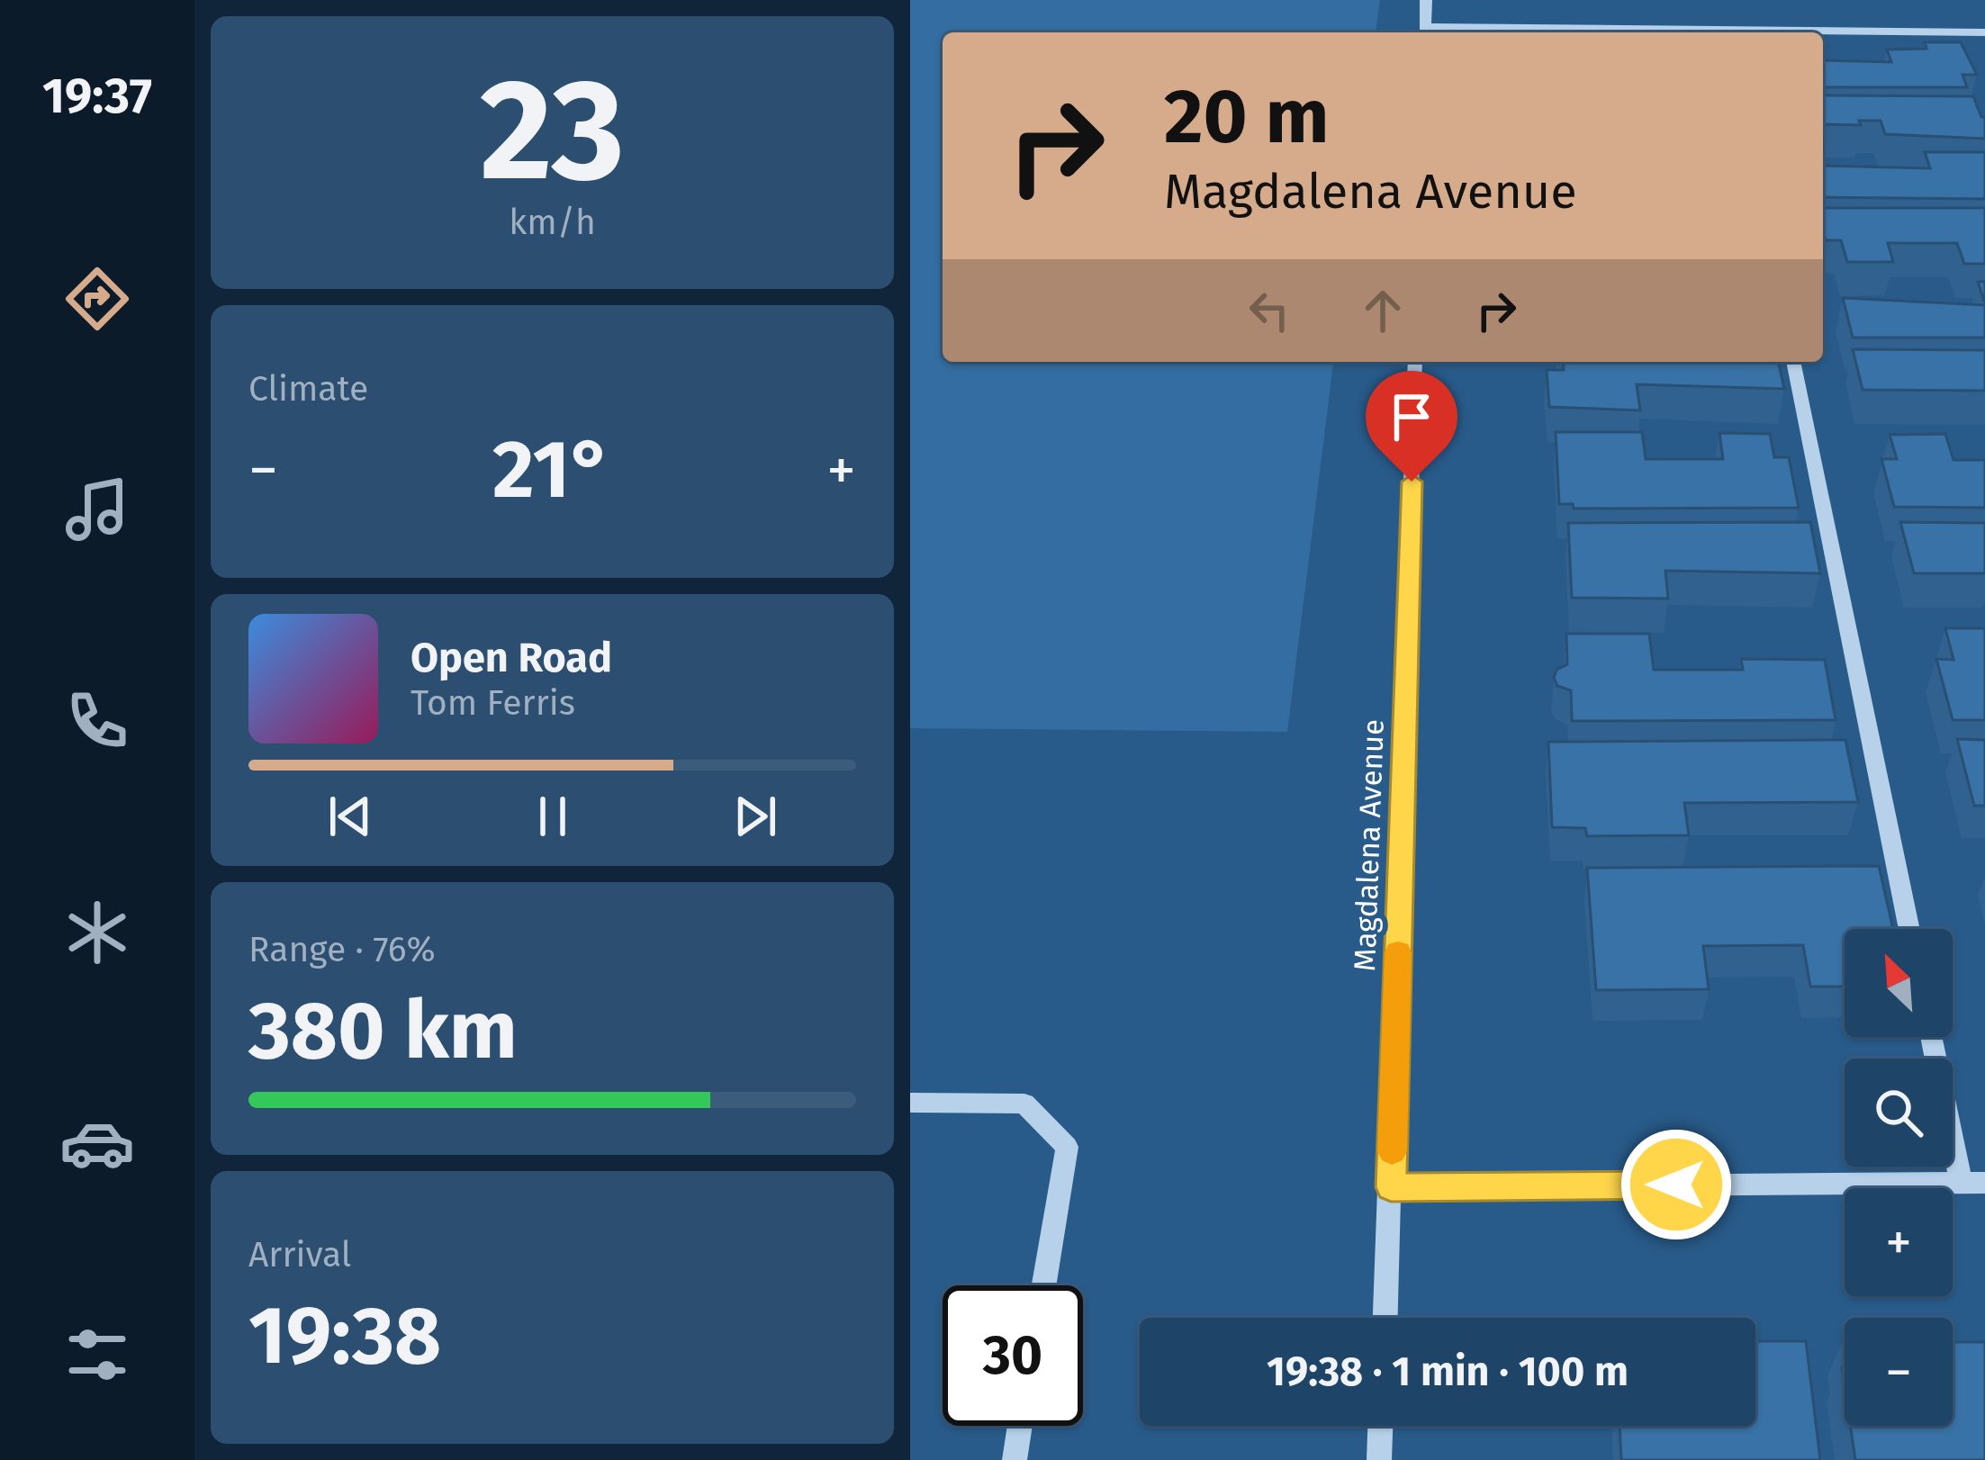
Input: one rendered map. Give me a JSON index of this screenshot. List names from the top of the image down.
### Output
{
  "streets": {
    "street": ["Magdalena Avenue"]
  },
  "north": "top left",
  "page": {
    "tabs": "19:37",
    "tile": [
      ["23", "km/h"],
      "Climate",
      ["Range · 76%", "380 km"],
      ["Arrival", "19:38"]
    ],
    "turn": ["20 m", "Magdalena Avenue"],
    "heat": ["−", "21°", "+"],
    "song": ["Open Road", "Tom Ferris"],
    "map_buttons": ["+", "−"],
    "limit": "30",
    "trip": "19:38 · 1 min · 100 m"
  }
}
